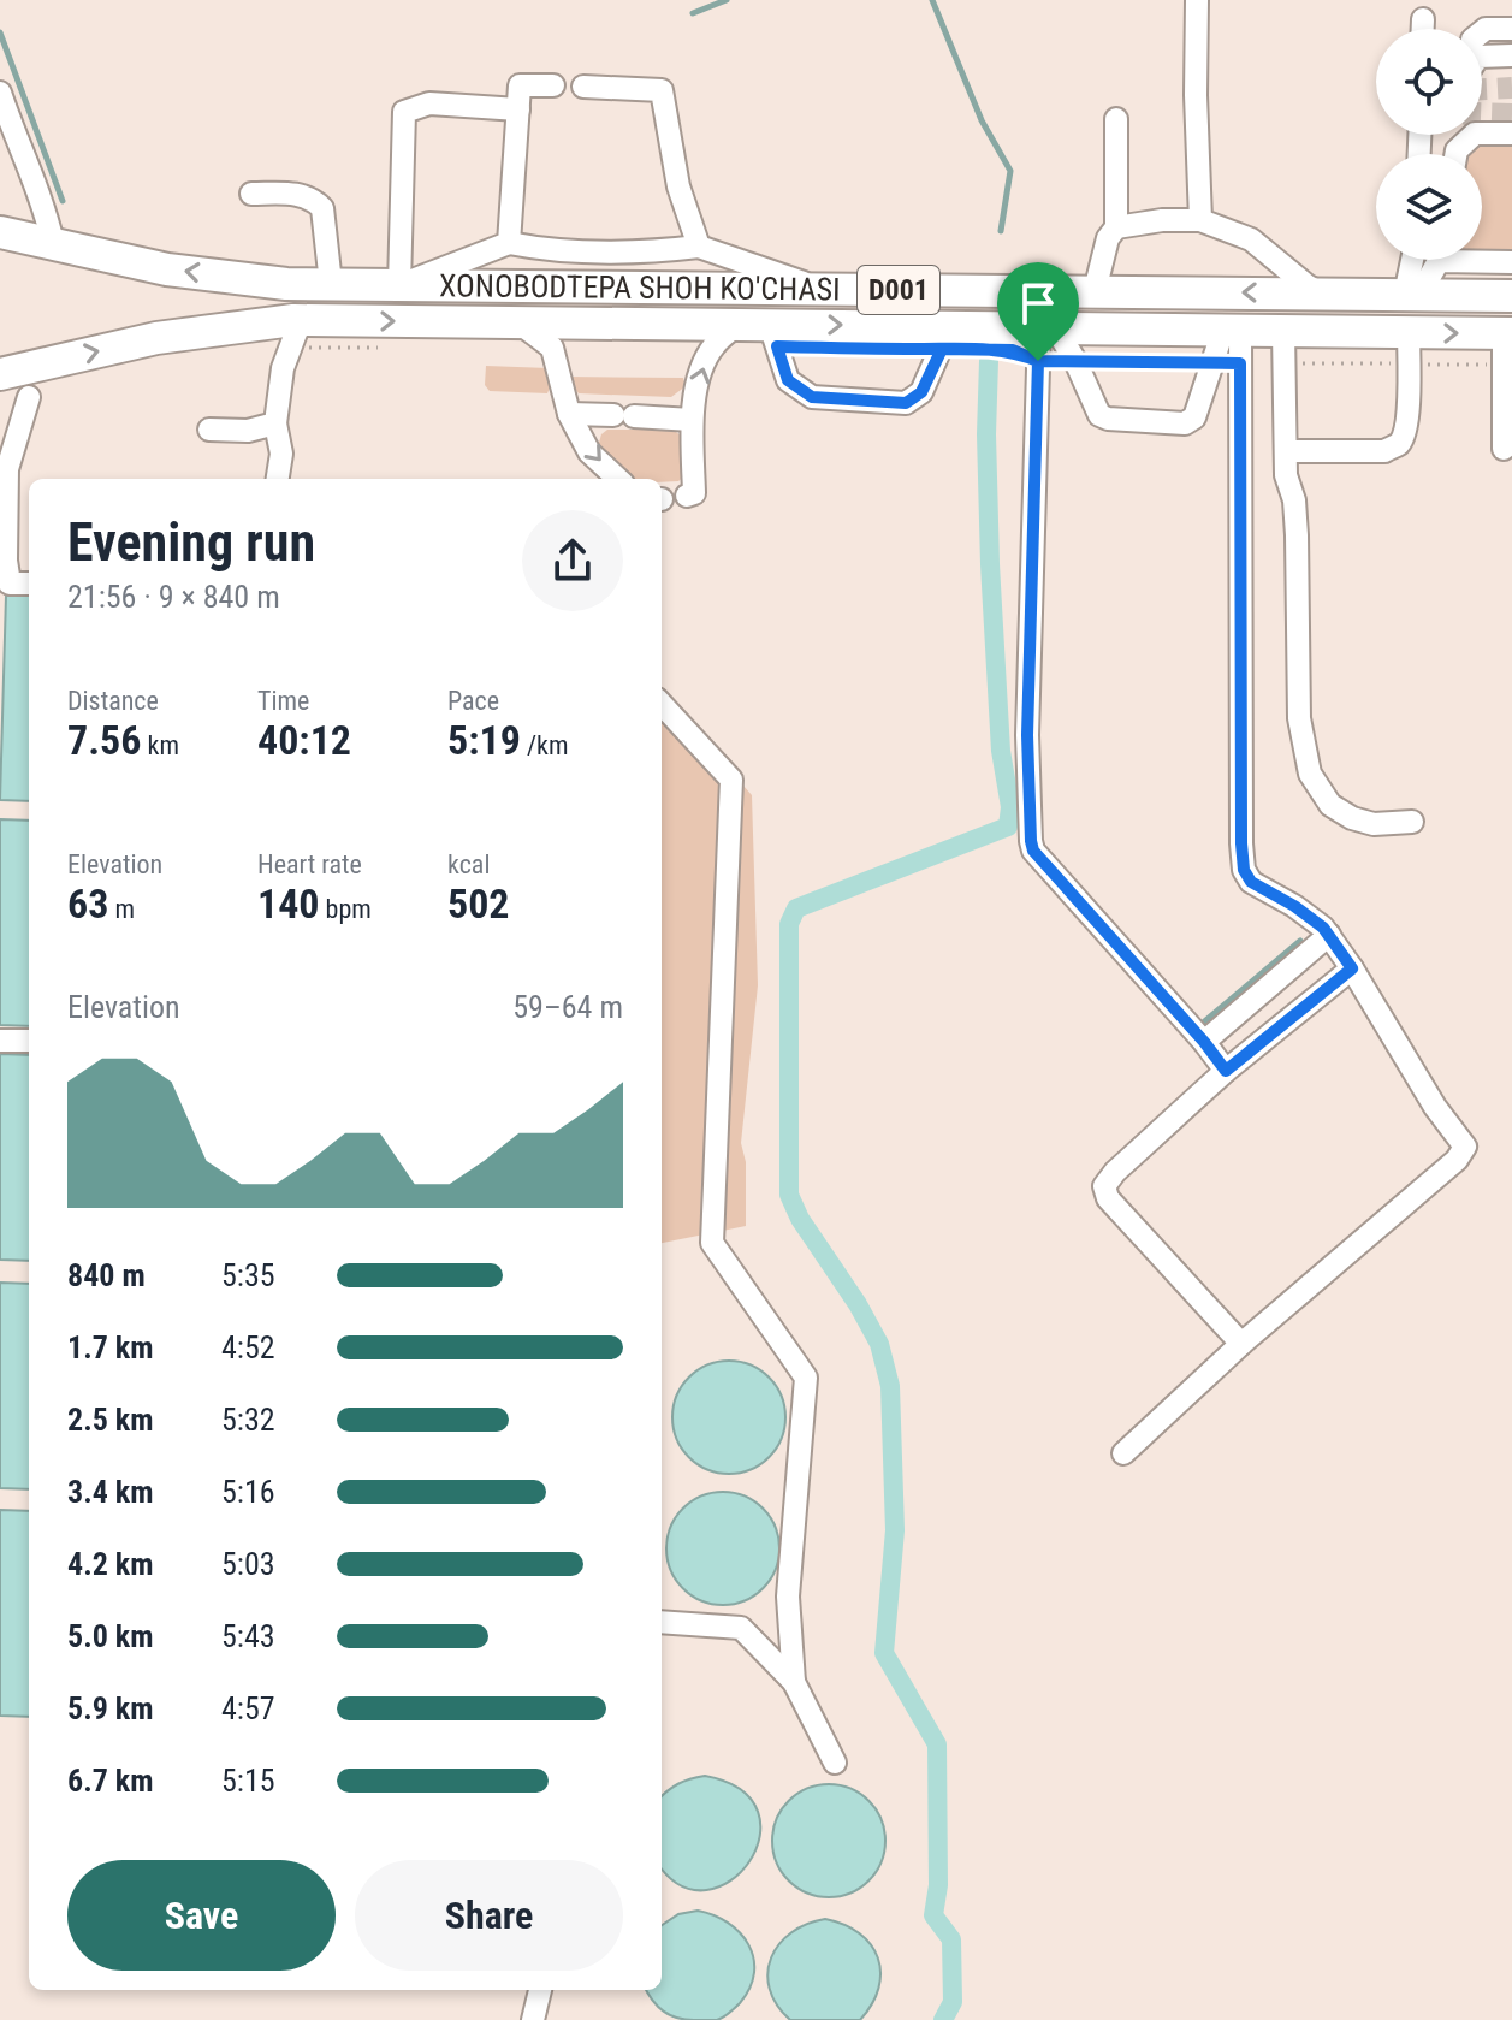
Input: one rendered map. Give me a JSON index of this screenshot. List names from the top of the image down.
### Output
{
  "streets": {
    "highway": ["XONOBODTEPA SHOH KO'CHASI", "D001"]
  },
  "crossings": [
    ["XONOBODTEPA SHOH KO'CHASI", "D001"]
  ],
  "page": {
    "heading": ["Evening run", "21:56 · 9 × 840 m"],
    "stats": [
      ["Distance", "7.56 km"],
      ["Time", "40:12"],
      ["Pace", "5:19 /km"],
      ["Elevation", "63 m"],
      ["Heart rate", "140 bpm"],
      ["kcal", "502"]
    ],
    "chart": ["Elevation", "59–64 m"],
    "list": [
      {
        "name": "840 m",
        "note": "5:35"
      },
      {
        "name": "1.7 km",
        "note": "4:52"
      },
      {
        "name": "2.5 km",
        "note": "5:32"
      },
      {
        "name": "3.4 km",
        "note": "5:16"
      },
      {
        "name": "4.2 km",
        "note": "5:03"
      },
      {
        "name": "5.0 km",
        "note": "5:43"
      },
      {
        "name": "5.9 km",
        "note": "4:57"
      },
      {
        "name": "6.7 km",
        "note": "5:15"
      }
    ],
    "buttons": ["Save", "Share"]
  }
}
